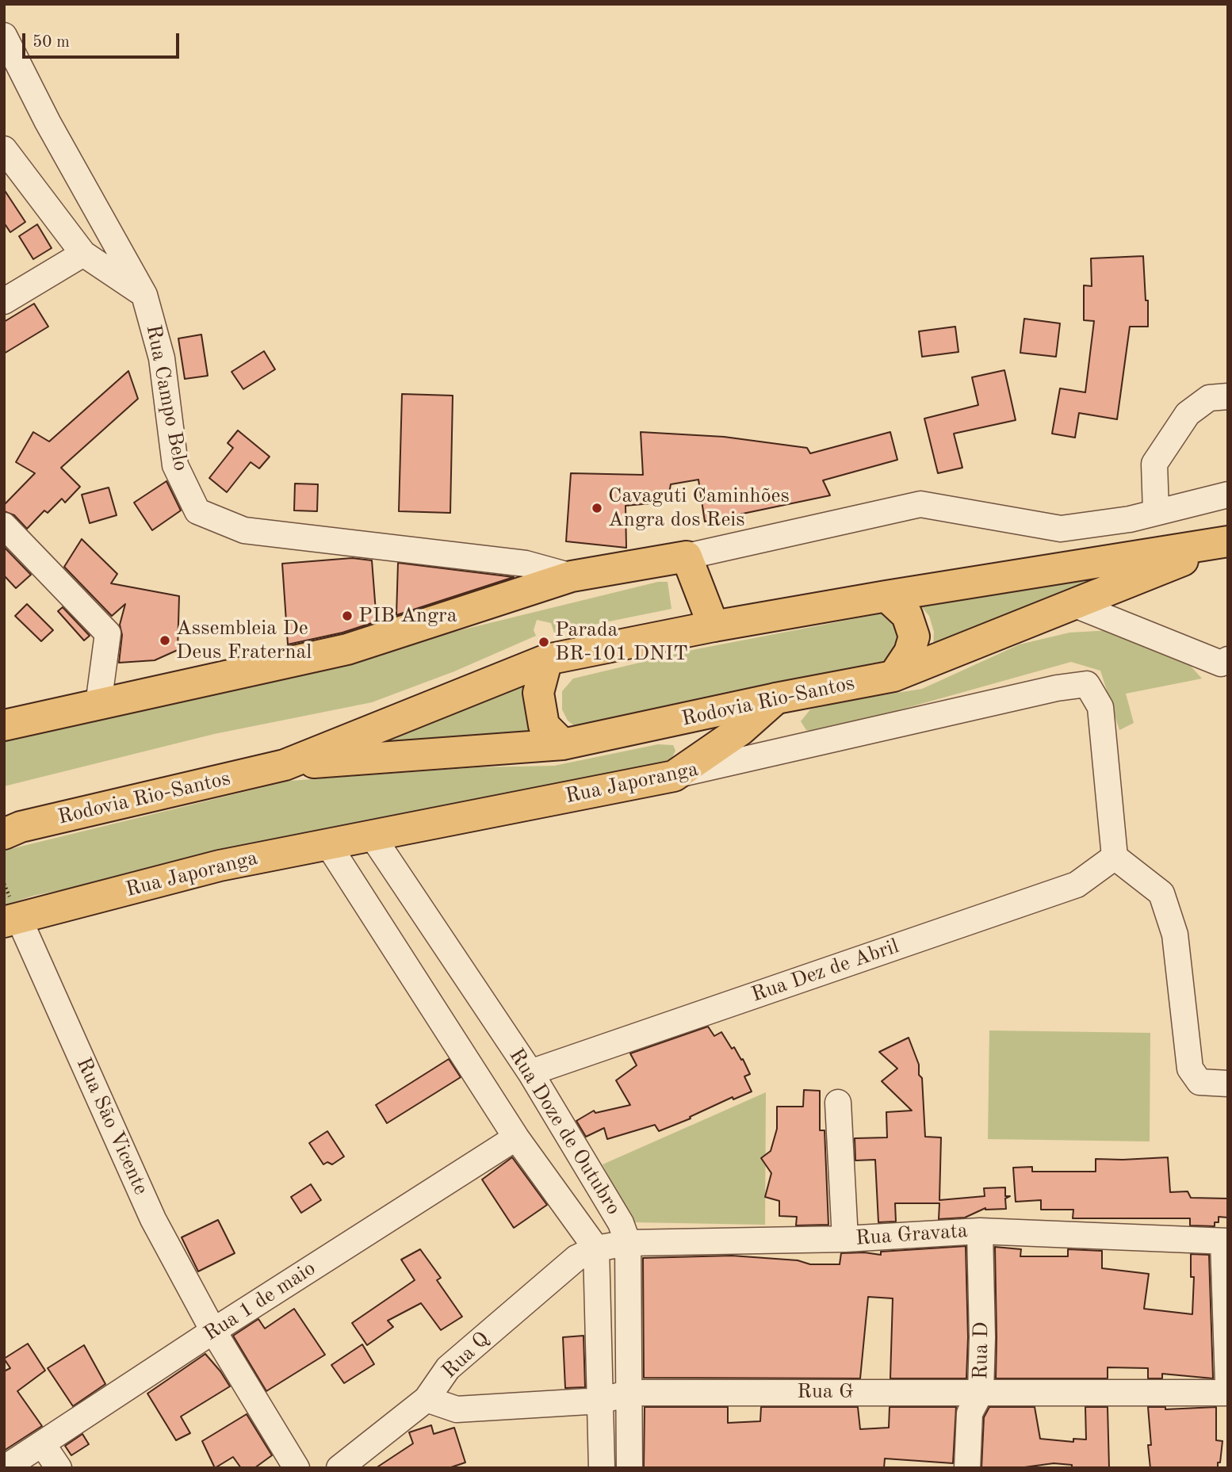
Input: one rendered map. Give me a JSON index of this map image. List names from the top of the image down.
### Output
{
  "streets": {
    "main road": ["Rodovia Rio-Santos", "Rua Japoranga"],
    "street": [
      "Rua Campo Belo",
      "Rua Dez de Abril",
      "Rua São Vicente",
      "Rua Doze de Outubro",
      "Rua Gravata",
      "Rua 1 de maio",
      "Rua D",
      "Rua Q",
      "Rua G"
    ]
  },
  "crossings": [
    ["Rua Japoranga", "Rua Dez de Abril"],
    ["Rua Japoranga", "Rua São Vicente"],
    ["Rua Japoranga", "Rua Doze de Outubro"],
    ["Rua Dez de Abril", "Rua Doze de Outubro"],
    ["Rua São Vicente", "Rua 1 de maio"],
    ["Rua Doze de Outubro", "Rua Gravata"],
    ["Rua Doze de Outubro", "Rua 1 de maio"],
    ["Rua Doze de Outubro", "Rua Q"],
    ["Rua Doze de Outubro", "Rua G"],
    ["Rua Gravata", "Rua D"],
    ["Rua Gravata", "Rua Q"],
    ["Rua D", "Rua G"],
    ["Rua Q", "Rua G"]
  ],
  "places": [
    "Cavaguti Caminhões Angra dos Reis",
    "PIB Angra",
    "Assembleia De Deus Fraternal",
    "Parada BR-101 DNIT"
  ],
  "scale_bar": "50 m"
}
